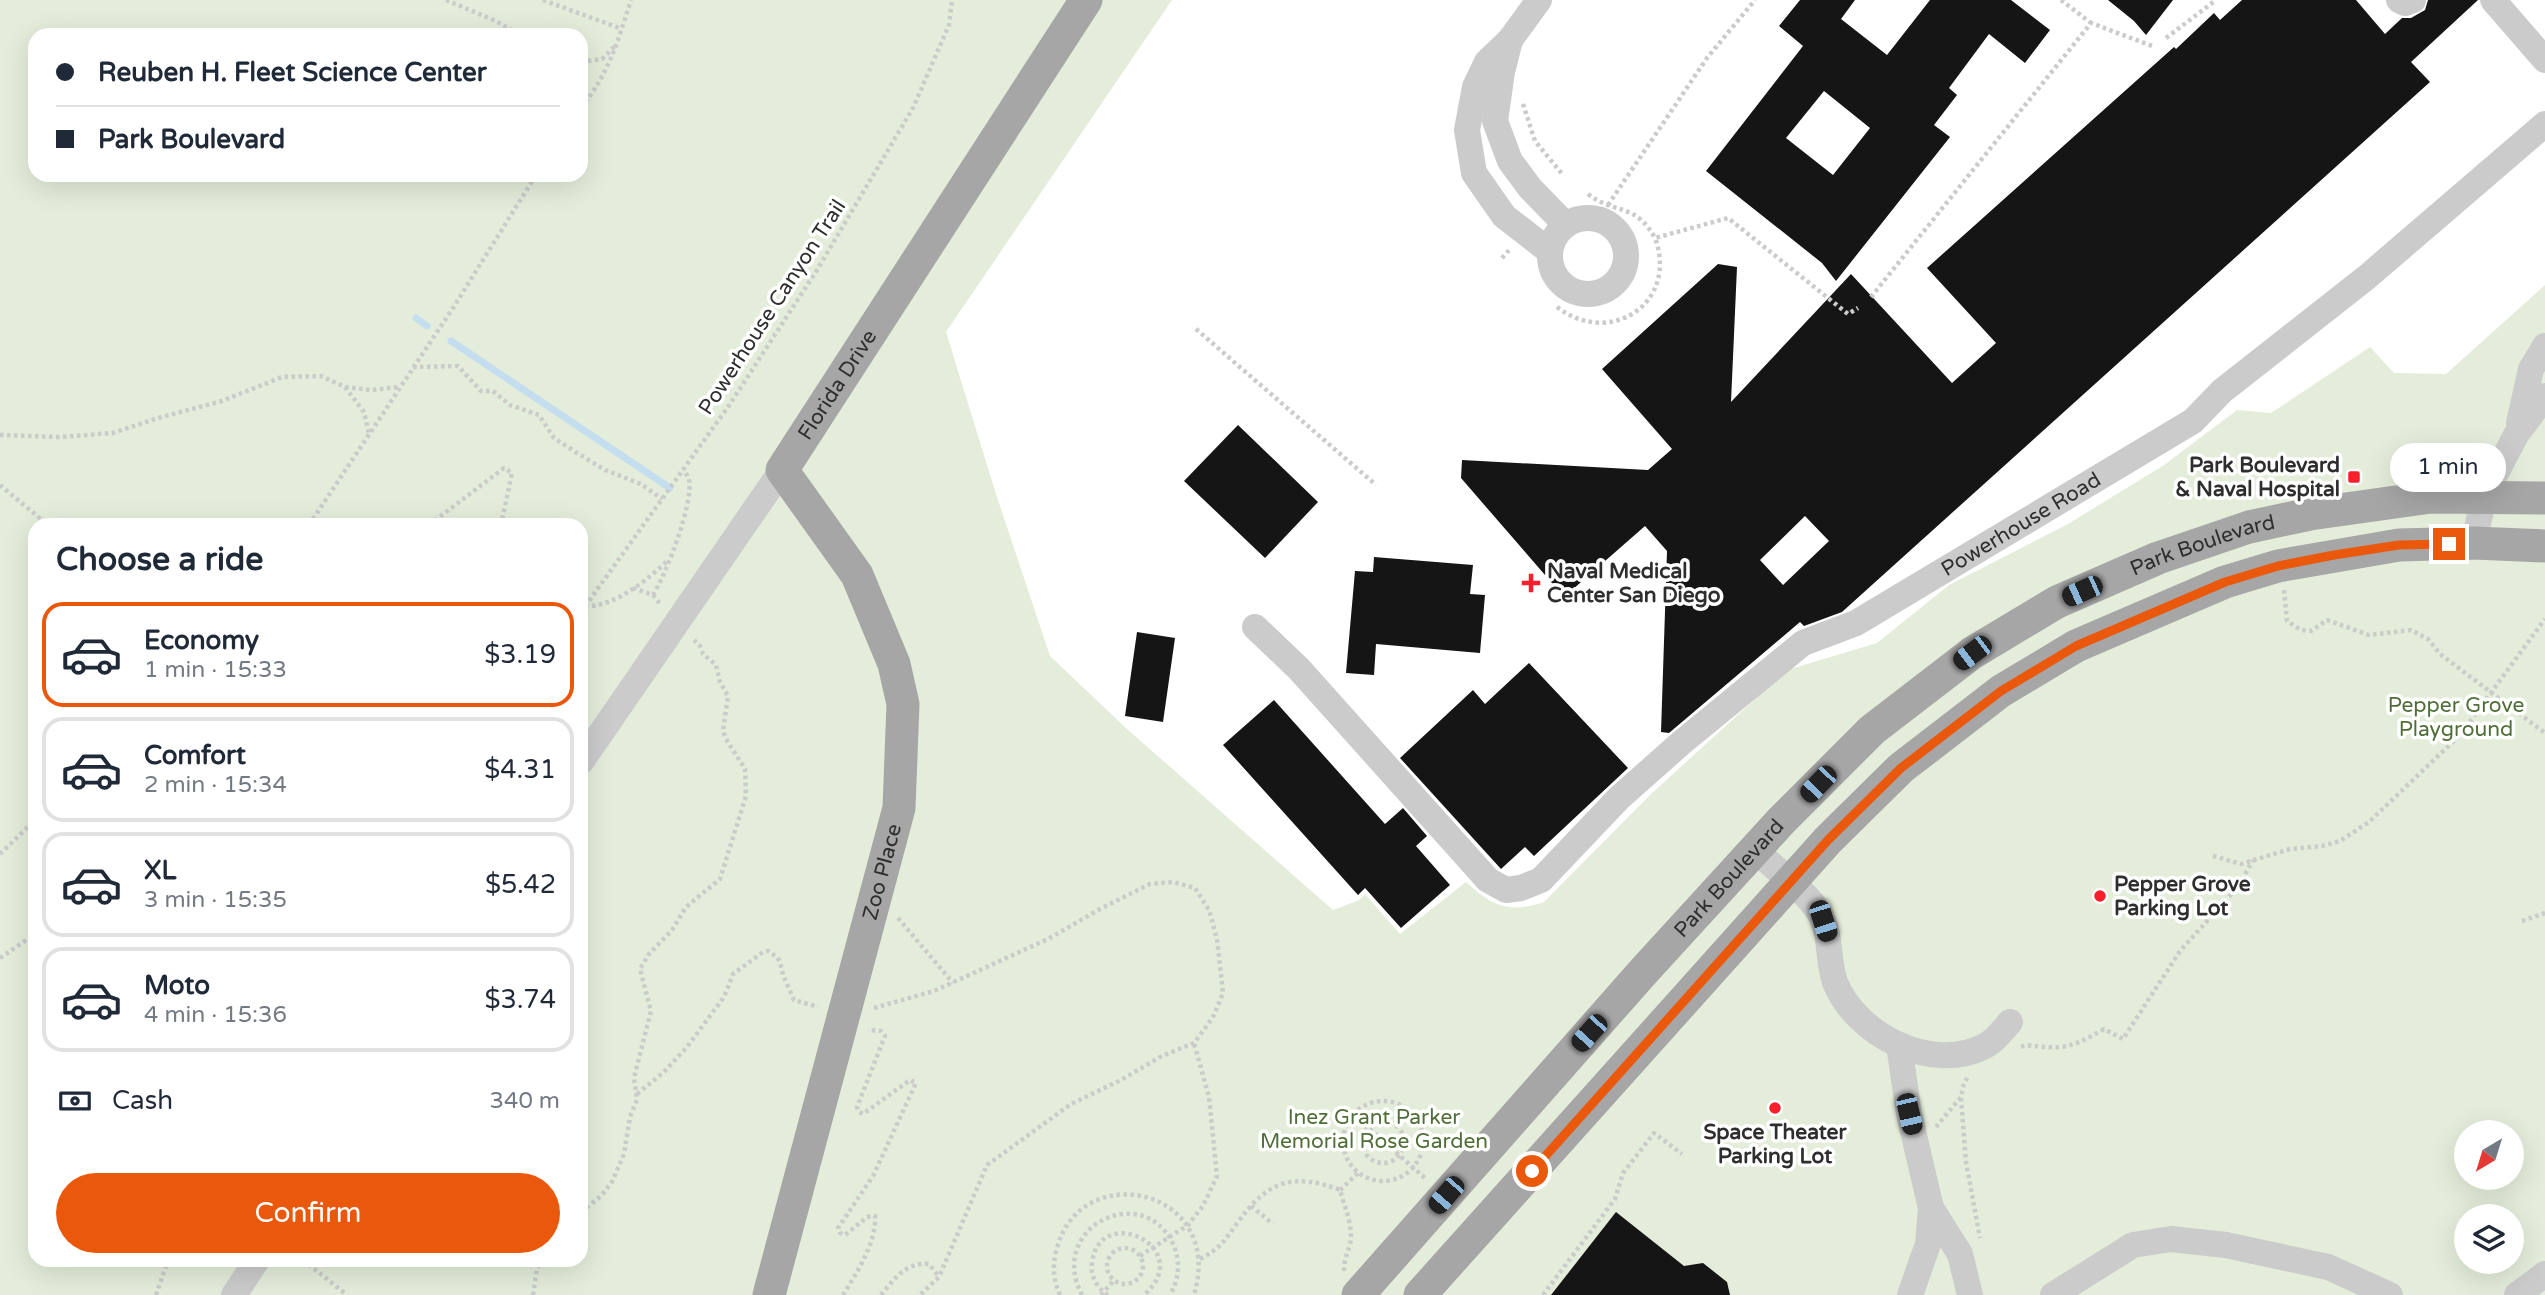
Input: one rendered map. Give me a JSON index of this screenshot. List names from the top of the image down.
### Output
{
  "streets": {
    "main road": ["Florida Drive", "Park Boulevard", "Zoo Place"],
    "street": ["Powerhouse Road"],
    "path": ["Powerhouse Canyon Trail"]
  },
  "crossings": [
    ["Florida Drive", "Zoo Place"]
  ],
  "parks": ["Pepper Grove Playground", "Inez Grant Parker Memorial Rose Garden"],
  "places": {
    "transit": ["Park Boulevard & Naval Hospital"],
    "health": ["Naval Medical Center San Diego"],
    "other": ["Pepper Grove Parking Lot", "Space Theater Parking Lot"]
  },
  "north": "bottom left",
  "page": {
    "banner": ["Reuben H. Fleet Science Center", "Park Boulevard"],
    "bubble": "1 min",
    "heading": "Choose a ride",
    "list": [
      {
        "name": "Economy",
        "note": "1 min · 15:33",
        "value": "$3.19"
      },
      {
        "name": "Comfort",
        "note": "2 min · 15:34",
        "value": "$4.31"
      },
      {
        "name": "XL",
        "note": "3 min · 15:35",
        "value": "$5.42"
      },
      {
        "name": "Moto",
        "note": "4 min · 15:36",
        "value": "$3.74"
      }
    ],
    "pay": ["Cash", "340 m"],
    "buttons": "Confirm"
  }
}
